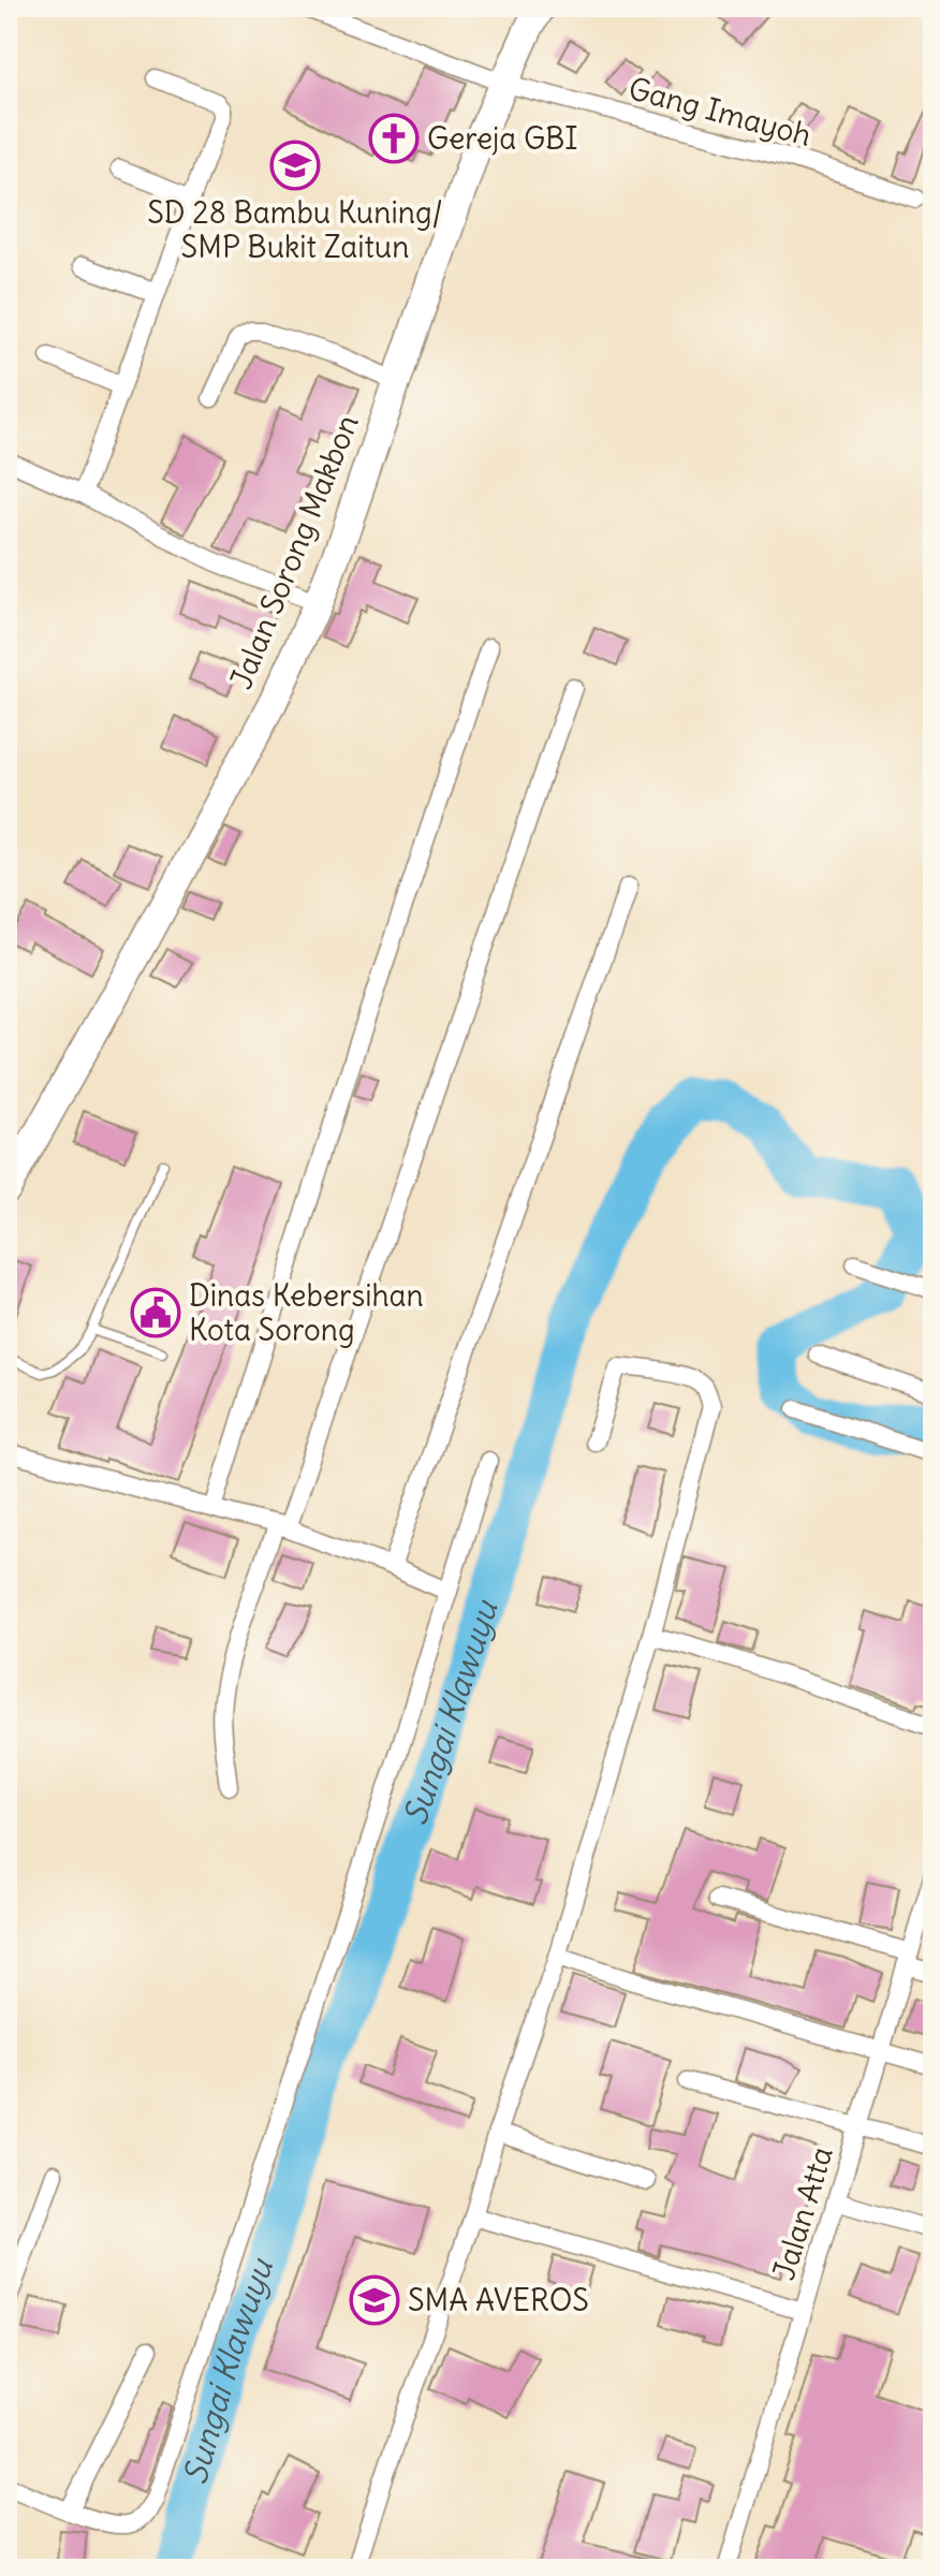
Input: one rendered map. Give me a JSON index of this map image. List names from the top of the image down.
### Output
{
  "streets": {
    "highway": ["Jalan Sorong Makbon"],
    "street": ["Gang Imayoh", "Jalan Atta"]
  },
  "crossings": [
    ["Gang Imayoh", "Jalan Sorong Makbon"]
  ],
  "water": ["Sungai Klawuyu"],
  "places": {
    "church": ["Gereja GBI"],
    "school or university": ["SD 28 Bambu Kuning/ SMP Bukit Zaitun", "SMA AVEROS"],
    "public building": ["Dinas Kebersihan Kota Sorong"]
  }
}
